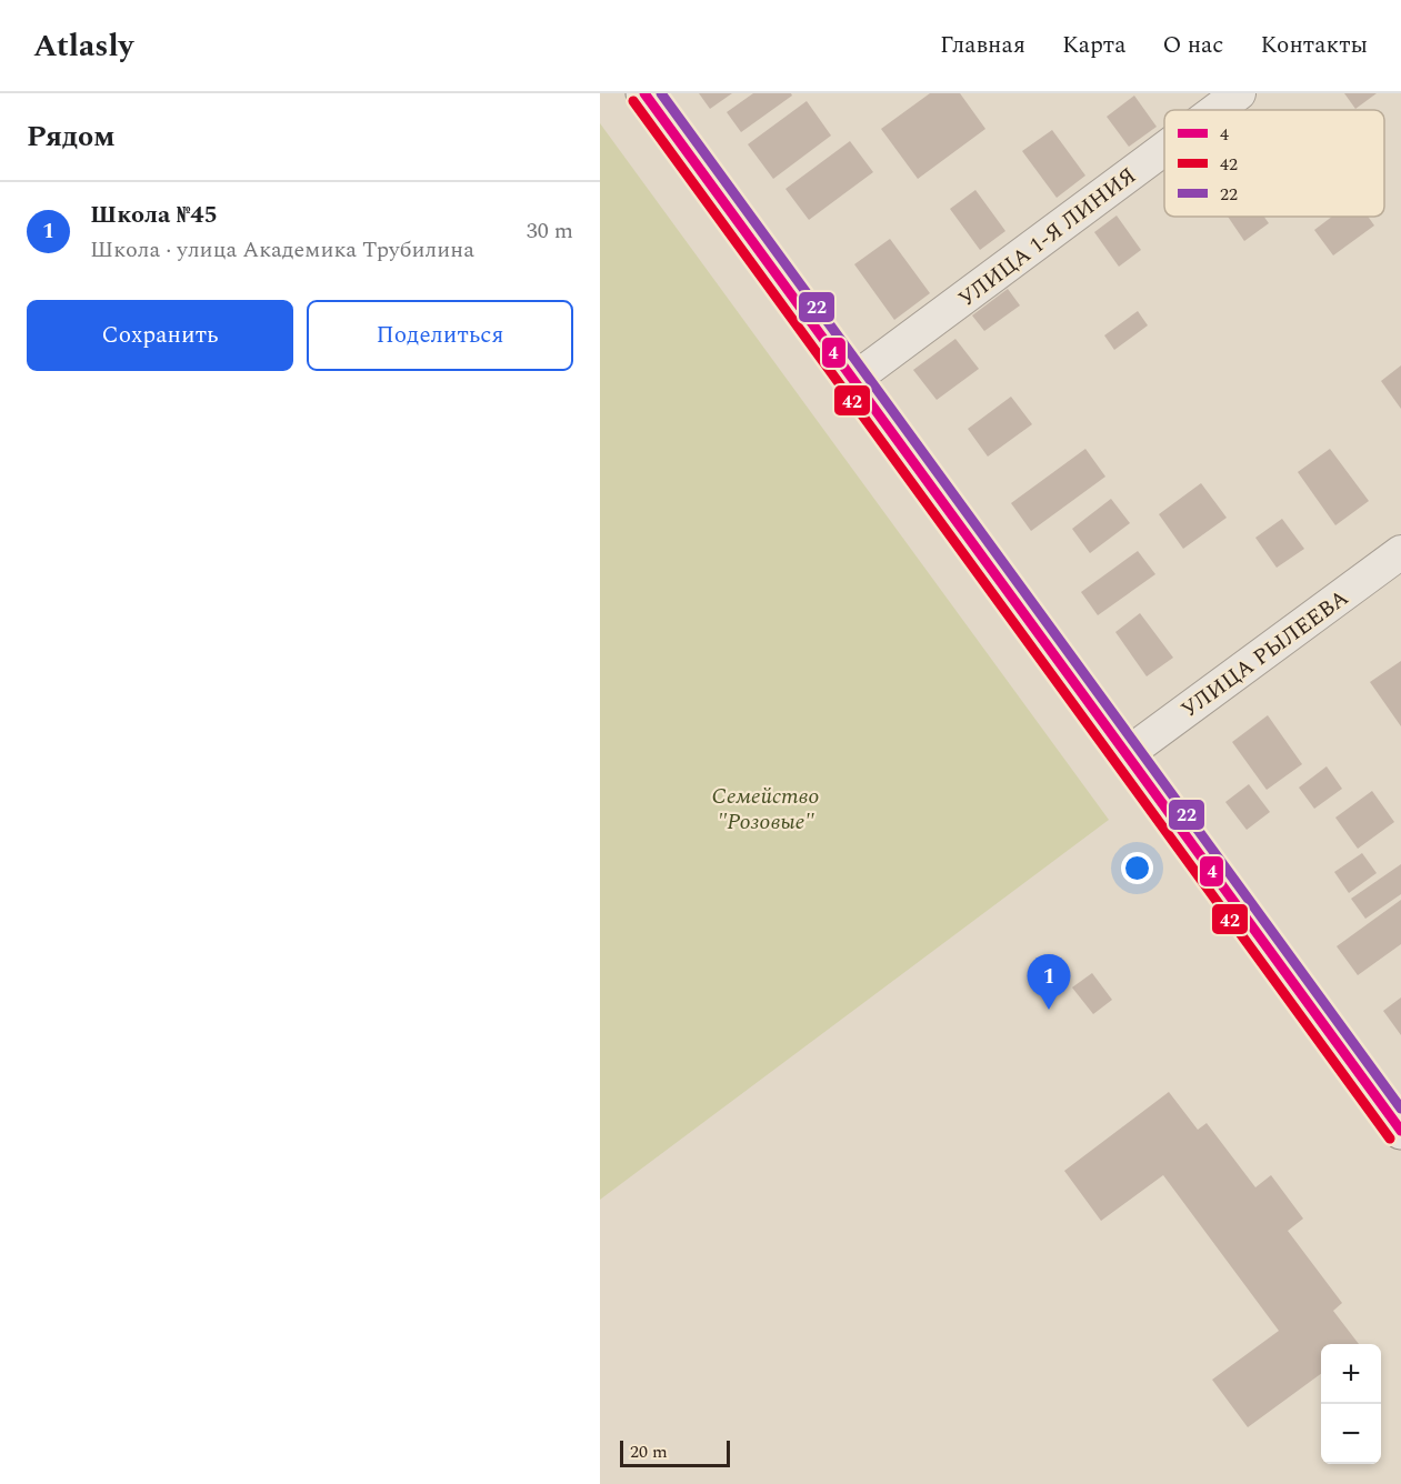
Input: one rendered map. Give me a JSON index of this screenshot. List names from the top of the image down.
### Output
{
  "streets": {
    "street": ["УЛИЦА 1-Я ЛИНИЯ", "УЛИЦА РЫЛЕЕВА"]
  },
  "parks": ["Семейство \"Розовые\""],
  "lines": ["transit line 4", "transit line 22", "transit line 42"],
  "legend": ["4", "42", "22"],
  "scale_bar": "20 m",
  "page": {
    "header": "Atlasly",
    "nav": [
      "Главная",
      "Карта",
      "О нас",
      "Контакты"
    ],
    "heading": "Рядом",
    "list": [
      {
        "mark": "1",
        "name": "Школа №45",
        "note": "Школа · улица Академика Трубилина",
        "value": "30 m"
      }
    ],
    "buttons": ["Сохранить", "Поделиться"],
    "pins": "1",
    "map_buttons": ["+", "−"],
    "scale": "20 m"
  }
}
